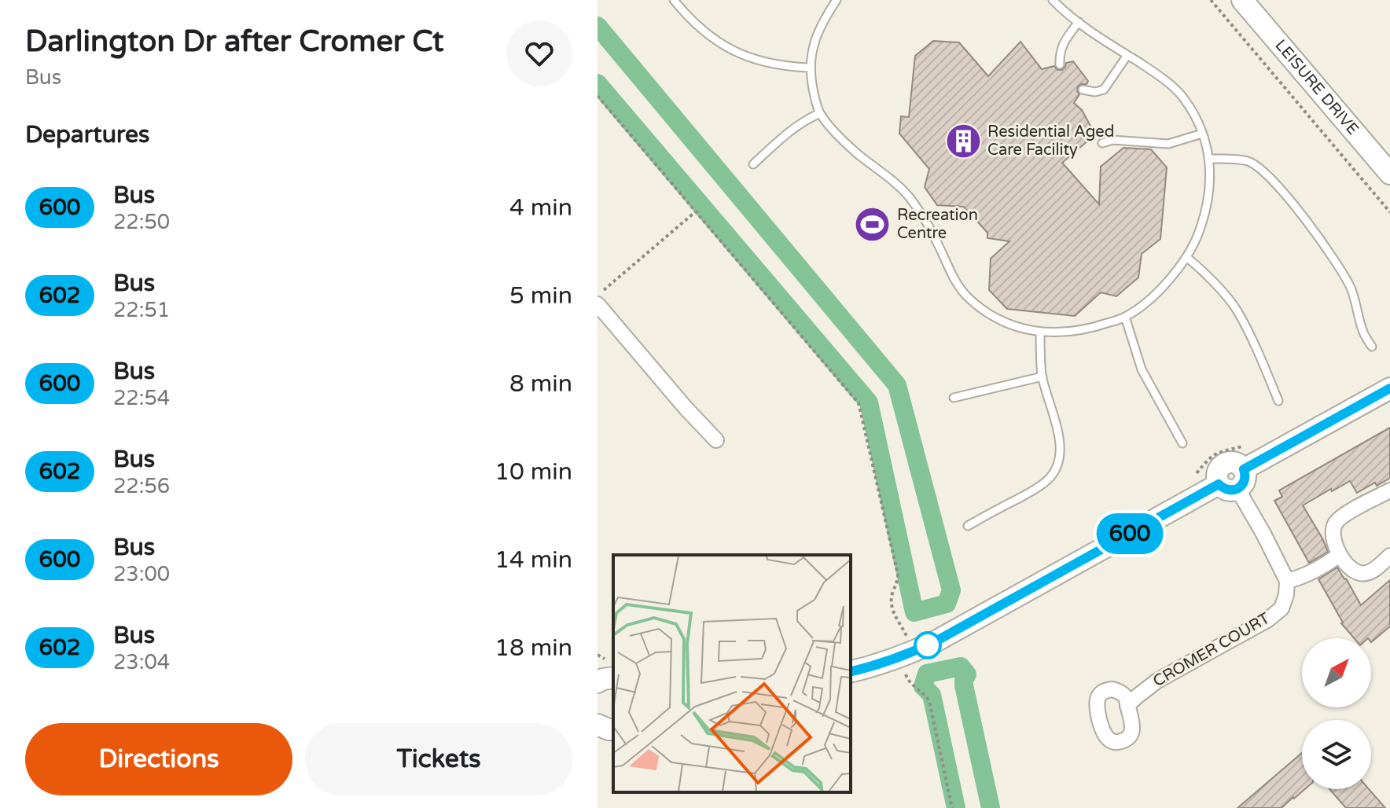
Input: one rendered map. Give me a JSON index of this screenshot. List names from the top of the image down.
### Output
{
  "streets": {
    "street": ["LEISURE DRIVE", "CROMER COURT"]
  },
  "places": {
    "building": ["Residential Aged Care Facility"],
    "sports": ["Recreation Centre"]
  },
  "lines": ["bus line 600"],
  "north": "top right",
  "page": {
    "heading": [
      ["Darlington Dr after Cromer Ct", "Bus"],
      "Departures"
    ],
    "on_map": "600",
    "list": [
      {
        "mark": "600",
        "name": "Bus",
        "note": "22:50",
        "value": "4 min"
      },
      {
        "mark": "602",
        "name": "Bus",
        "note": "22:51",
        "value": "5 min"
      },
      {
        "mark": "600",
        "name": "Bus",
        "note": "22:54",
        "value": "8 min"
      },
      {
        "mark": "602",
        "name": "Bus",
        "note": "22:56",
        "value": "10 min"
      },
      {
        "mark": "600",
        "name": "Bus",
        "note": "23:00",
        "value": "14 min"
      },
      {
        "mark": "602",
        "name": "Bus",
        "note": "23:04",
        "value": "18 min"
      }
    ],
    "buttons": ["Directions", "Tickets"]
  }
}
